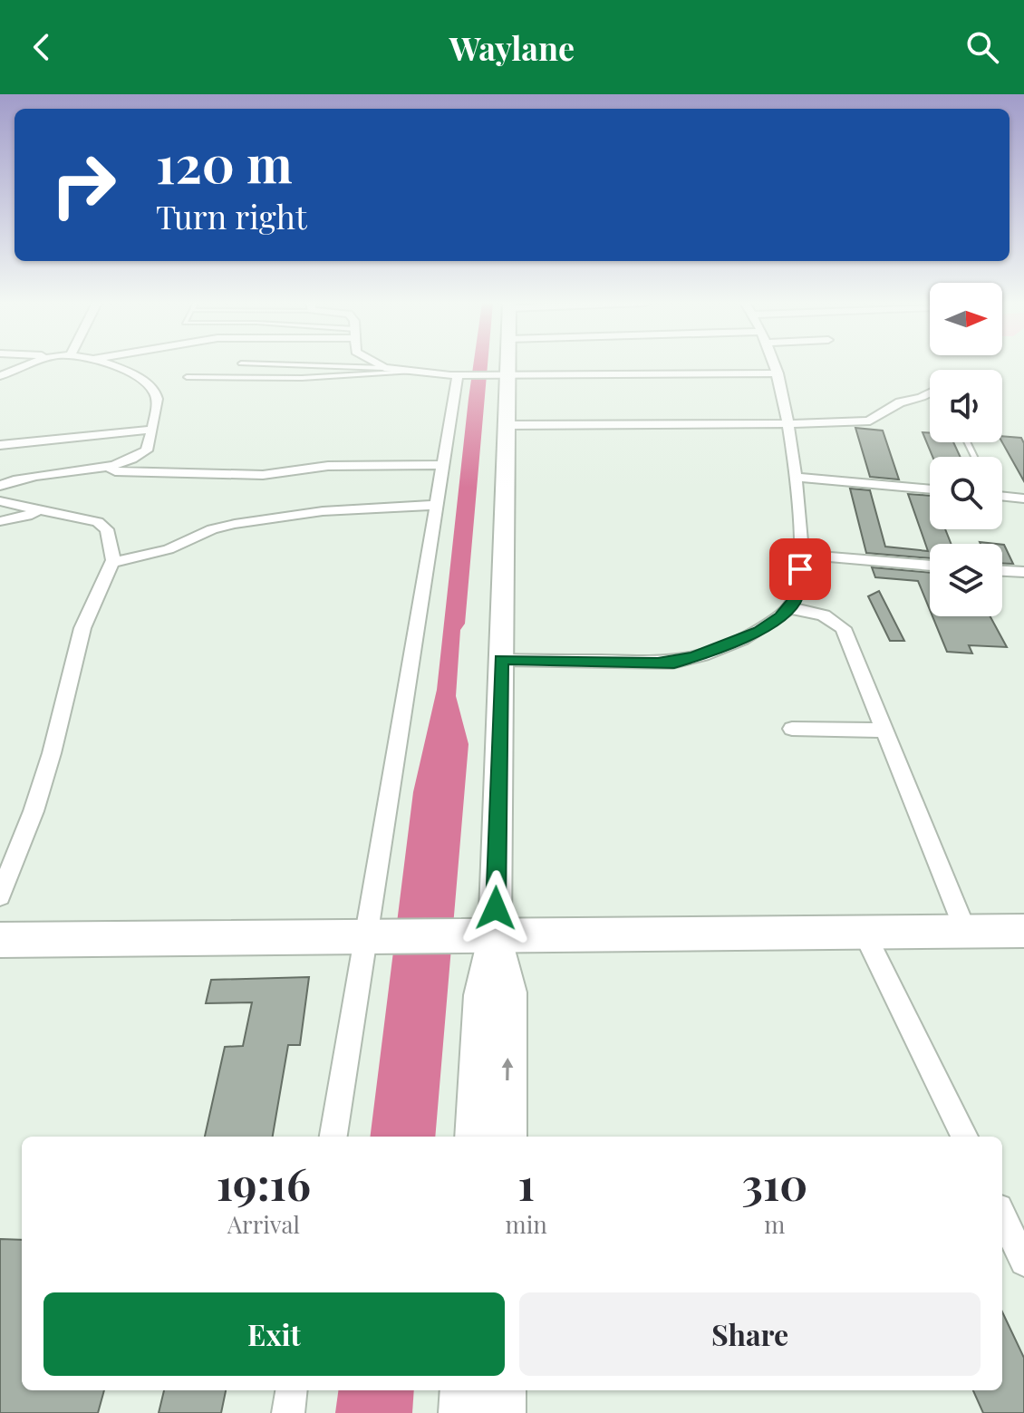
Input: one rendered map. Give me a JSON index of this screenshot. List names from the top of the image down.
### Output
{
  "north": "right",
  "page": {
    "header": "Waylane",
    "turn": ["120 m", "Turn right"],
    "eta": [
      "19:16",
      "Arrival",
      "1",
      "min",
      "310",
      "m"
    ],
    "buttons": ["Exit", "Share"]
  }
}
